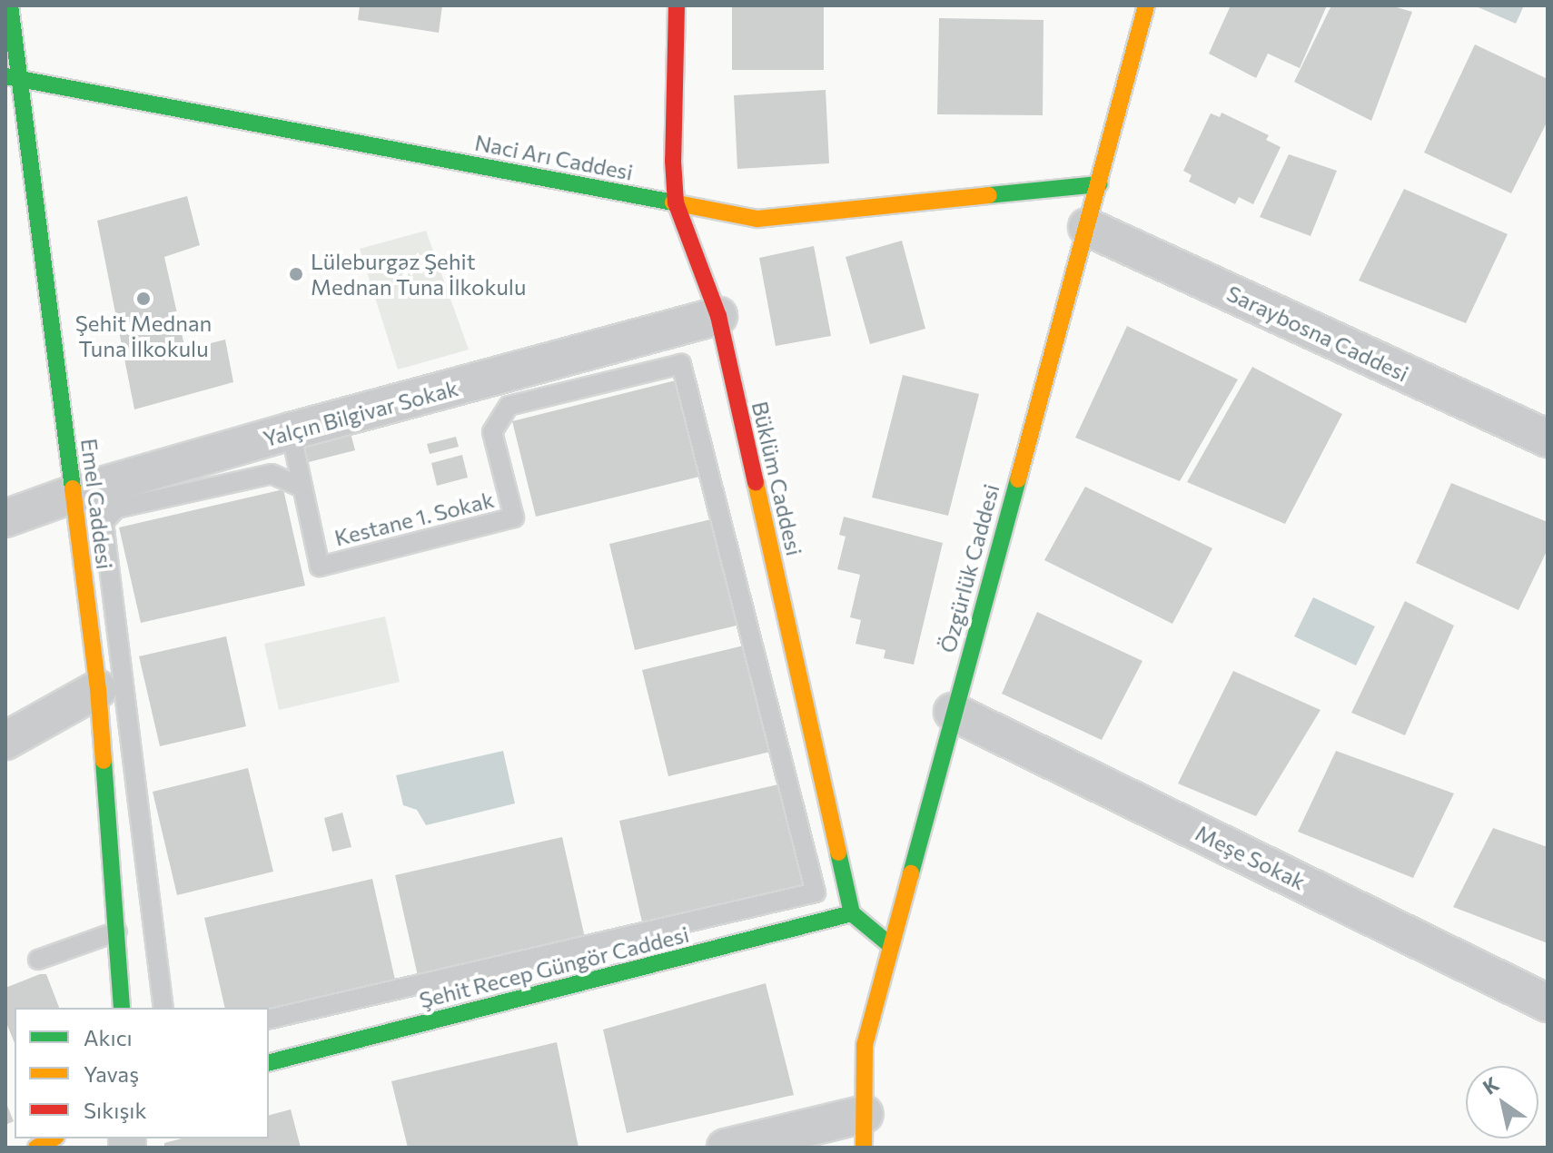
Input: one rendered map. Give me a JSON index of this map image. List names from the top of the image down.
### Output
{
  "streets": {
    "street": [
      "Naci Arı Caddesi",
      "Saraybosna Caddesi",
      "Yalçın Bilgivar Sokak",
      "Büklüm Caddesi",
      "Emel Caddesi",
      "Özgürlük Caddesi",
      "Meşe Sokak",
      "Şehit Recep Güngör Caddesi"
    ],
    "lane": ["Kestane 1. Sokak"]
  },
  "crossings": [
    ["Naci Arı Caddesi", "Büklüm Caddesi"],
    ["Naci Arı Caddesi", "Emel Caddesi"],
    ["Naci Arı Caddesi", "Özgürlük Caddesi"],
    ["Saraybosna Caddesi", "Özgürlük Caddesi"],
    ["Yalçın Bilgivar Sokak", "Büklüm Caddesi"],
    ["Yalçın Bilgivar Sokak", "Emel Caddesi"],
    ["Büklüm Caddesi", "Şehit Recep Güngör Caddesi"],
    ["Özgürlük Caddesi", "Meşe Sokak"]
  ],
  "places": ["Lüleburgaz Şehit Mednan Tuna İlkokulu", "Şehit Mednan Tuna İlkokulu"],
  "legend": ["Akıcı", "Yavaş", "Sıkışık"],
  "north": "top left"
}
